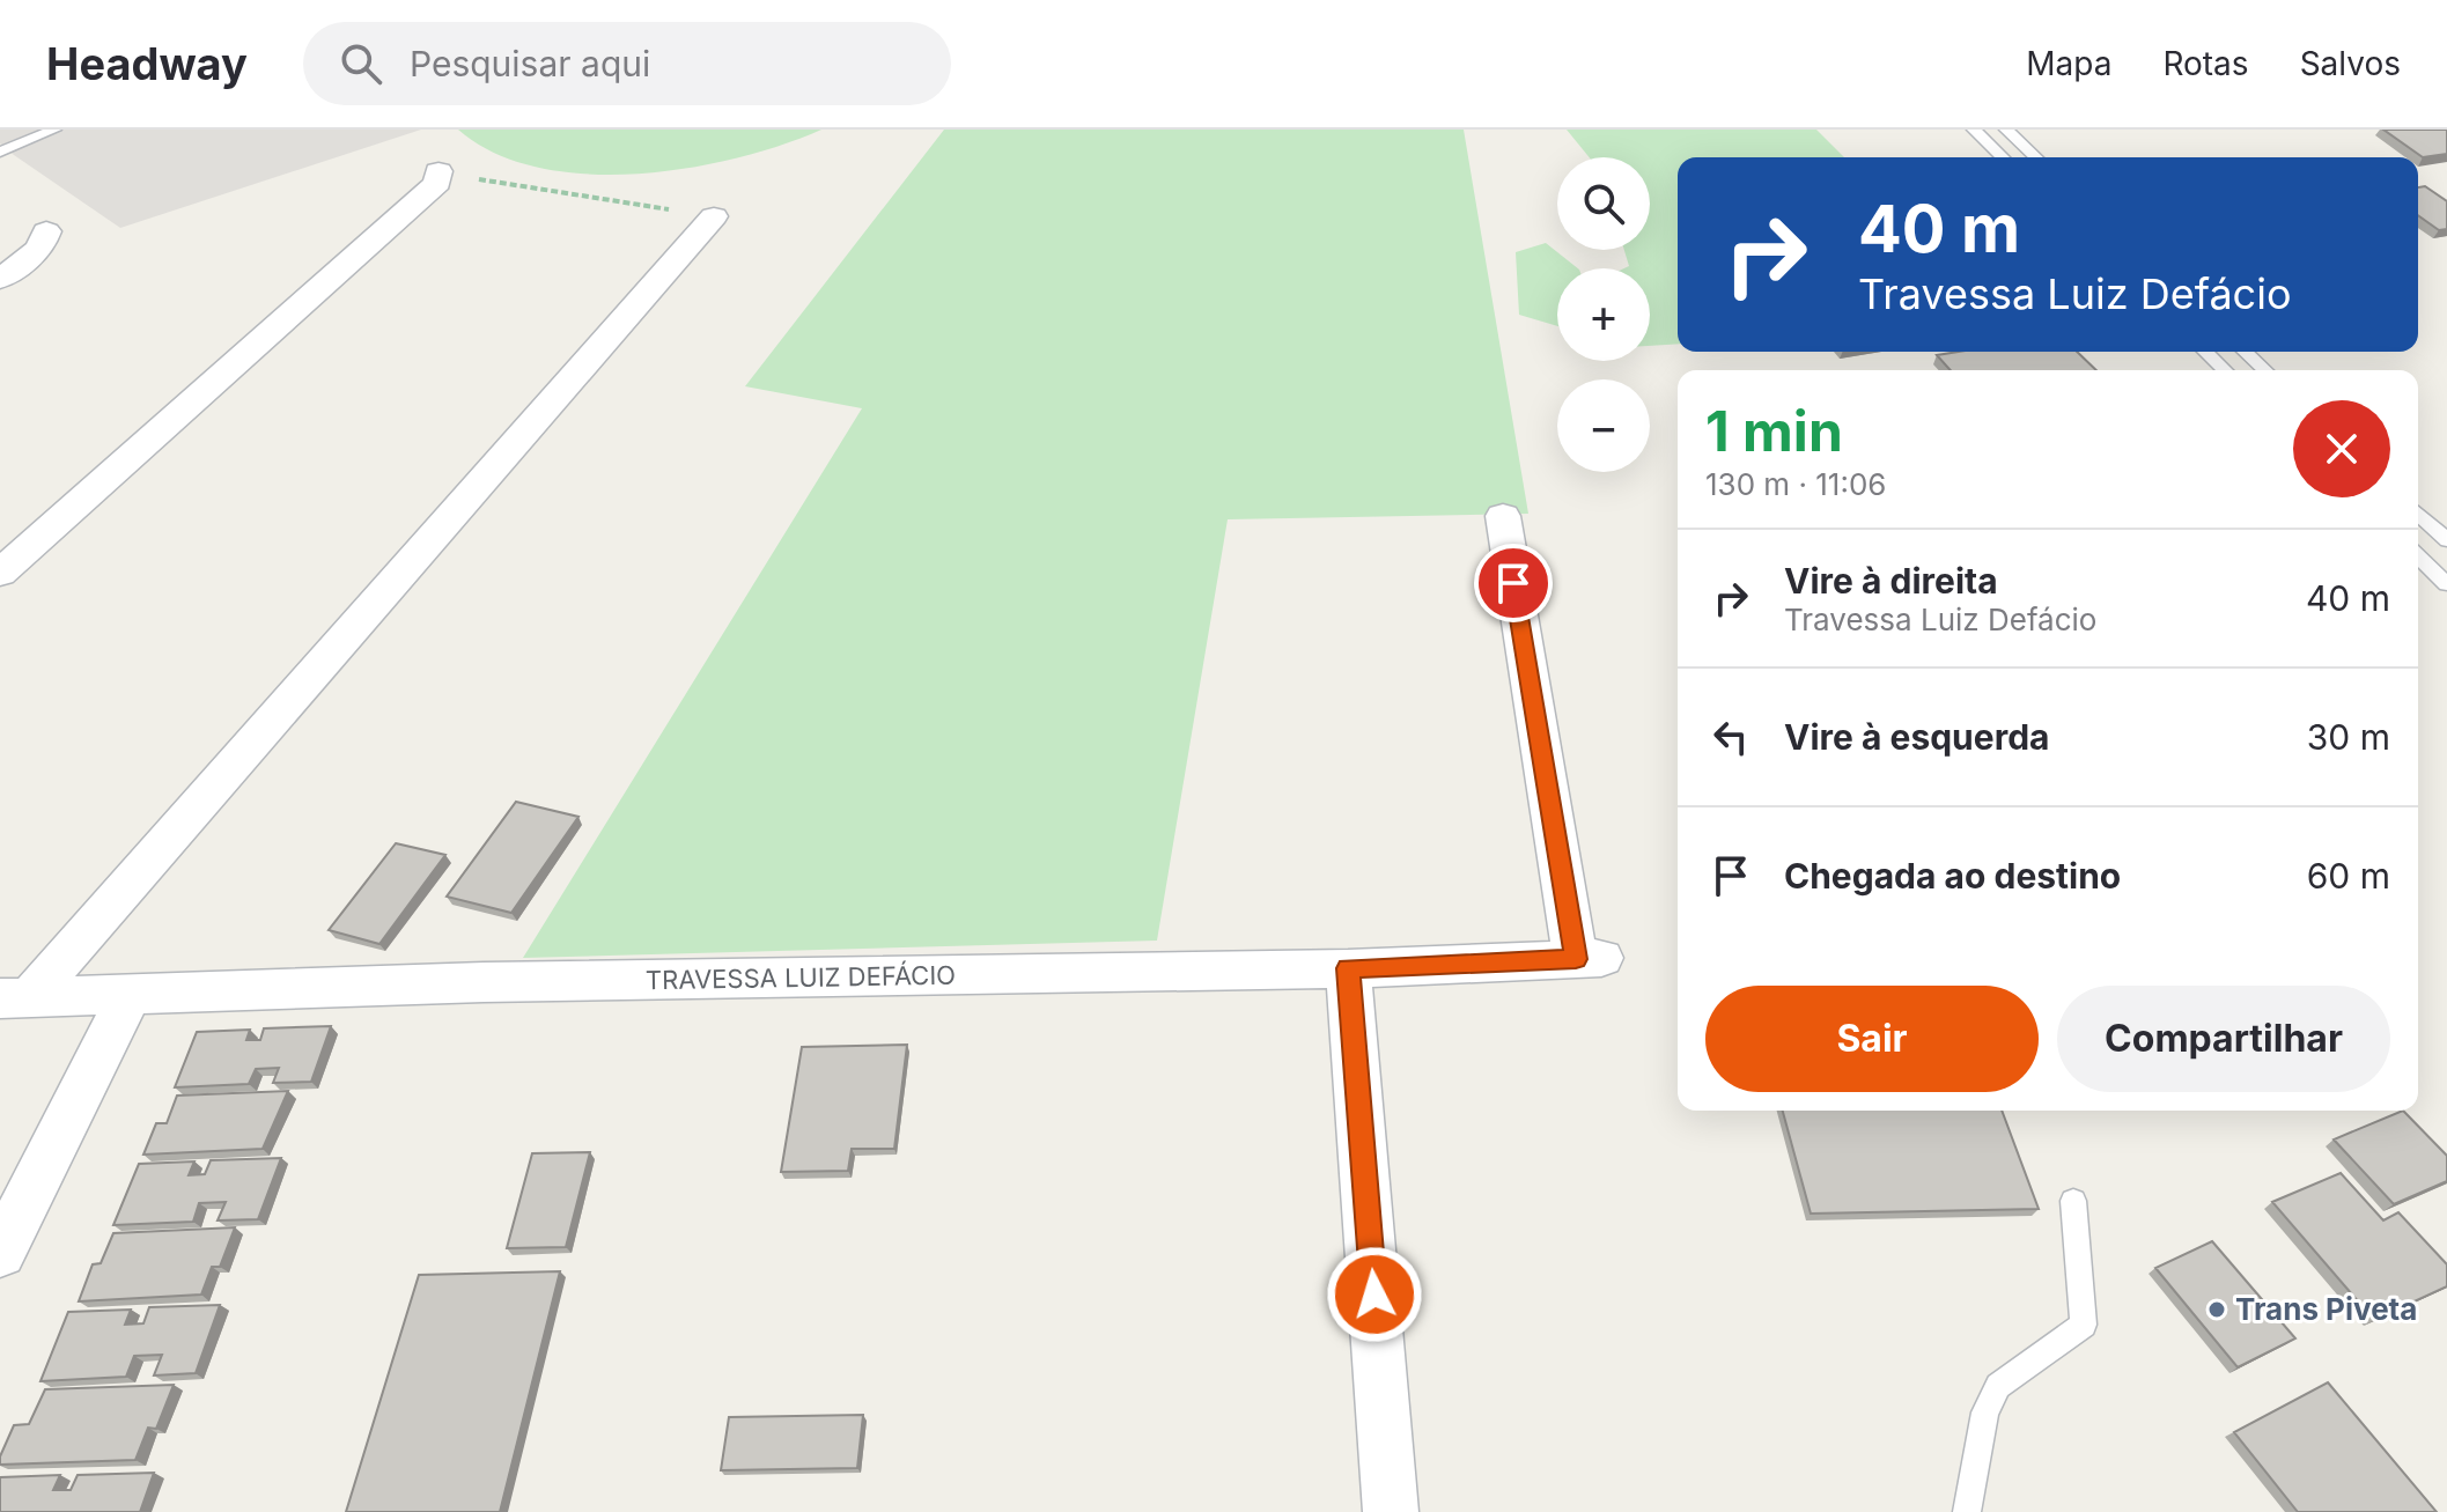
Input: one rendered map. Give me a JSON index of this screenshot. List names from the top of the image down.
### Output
{
  "streets": {
    "street": ["TRAVESSA LUIZ DEFÁCIO"]
  },
  "places": ["Trans Piveta"],
  "page": {
    "header": "Headway",
    "search": "Pesquisar aqui",
    "nav": ["Mapa", "Rotas", "Salvos"],
    "map_buttons": ["+", "−"],
    "turn": ["40 m", "Travessa Luiz Defácio"],
    "heading": ["1 min", "130 m · 11:06"],
    "list": [
      {
        "name": "Vire à direita",
        "note": "Travessa Luiz Defácio",
        "value": "40 m"
      },
      {
        "name": "Vire à esquerda",
        "value": "30 m"
      },
      {
        "name": "Chegada ao destino",
        "value": "60 m"
      }
    ],
    "buttons": ["Sair", "Compartilhar"]
  }
}
